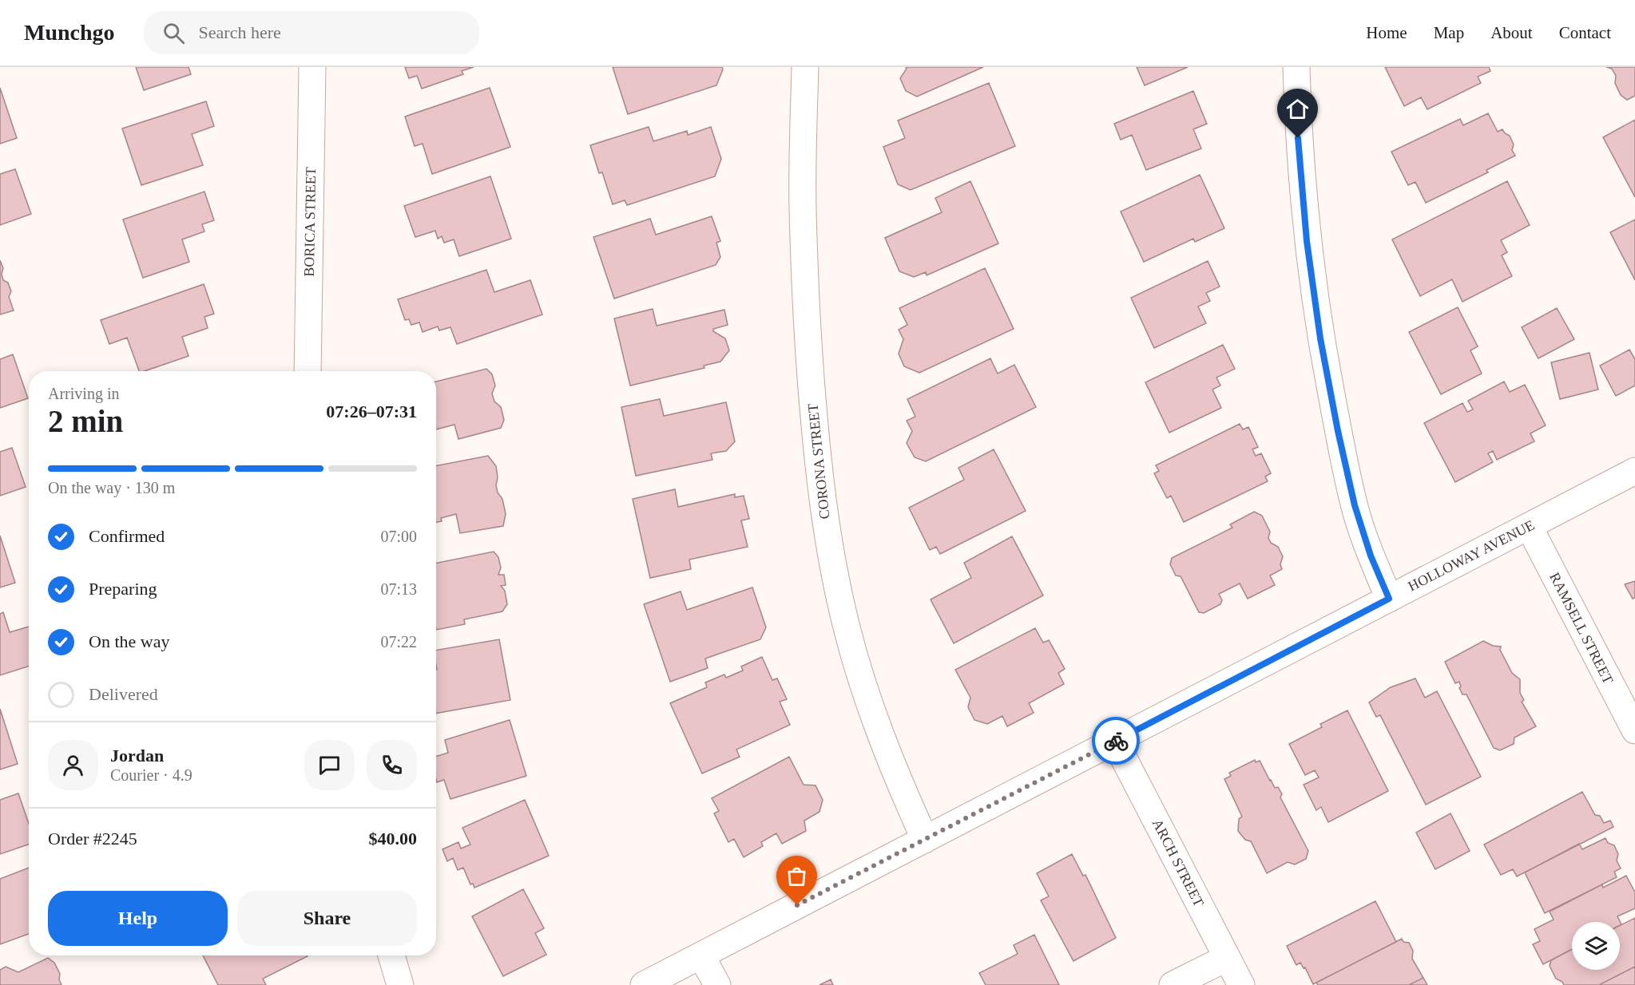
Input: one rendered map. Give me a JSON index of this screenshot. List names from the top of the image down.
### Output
{
  "streets": {
    "street": [
      "BORICA STREET",
      "CORONA STREET",
      "HOLLOWAY AVENUE",
      "RAMSELL STREET",
      "ARCH STREET"
    ]
  },
  "crossings": [
    ["CORONA STREET", "HOLLOWAY AVENUE"],
    ["HOLLOWAY AVENUE", "RAMSELL STREET"],
    ["HOLLOWAY AVENUE", "ARCH STREET"]
  ],
  "page": {
    "header": "Munchgo",
    "search": "Search here",
    "nav": [
      "Home",
      "Map",
      "About",
      "Contact"
    ],
    "heading": ["2 min", "Arriving in", "07:26–07:31"],
    "panel": [
      "Jordan",
      "Courier · 4.9",
      "Order #2245",
      "$40.00"
    ],
    "bar": "On the way · 130 m",
    "list": [
      ["Confirmed", "07:00"],
      ["Preparing", "07:13"],
      ["On the way", "07:22"],
      "Delivered"
    ],
    "buttons": ["Help", "Share"]
  }
}
